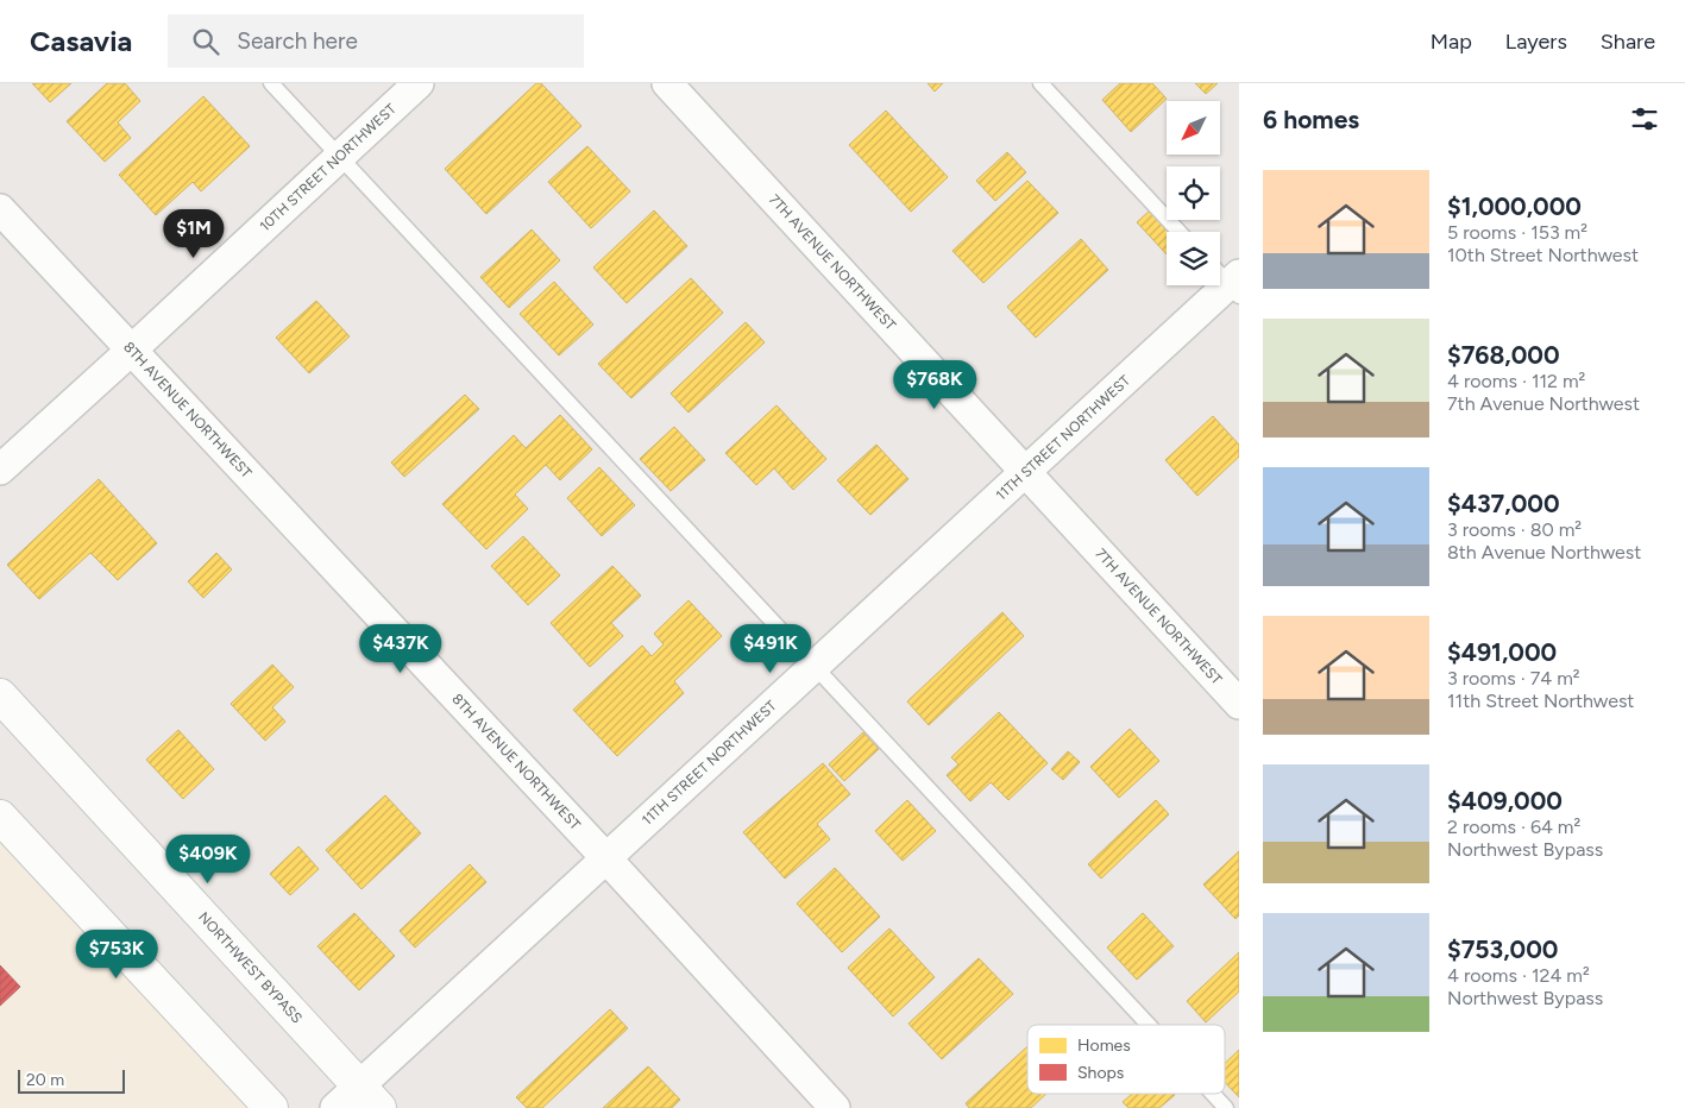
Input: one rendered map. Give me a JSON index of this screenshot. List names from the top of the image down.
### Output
{
  "streets": {
    "main road": ["NORTHWEST BYPASS"],
    "street": [
      "10TH STREET NORTHWEST",
      "7TH AVENUE NORTHWEST",
      "8TH AVENUE NORTHWEST",
      "11TH STREET NORTHWEST"
    ]
  },
  "crossings": [
    ["10TH STREET NORTHWEST", "8TH AVENUE NORTHWEST"],
    ["7TH AVENUE NORTHWEST", "11TH STREET NORTHWEST"],
    ["8TH AVENUE NORTHWEST", "11TH STREET NORTHWEST"],
    ["11TH STREET NORTHWEST", "NORTHWEST BYPASS"]
  ],
  "legend": ["Homes", "Shops"],
  "scale_bar": "20 m",
  "north": "bottom left",
  "page": {
    "header": "Casavia",
    "search": "Search here",
    "nav": ["Map", "Layers", "Share"],
    "heading": "6 homes",
    "list": [
      {
        "name": "$1,000,000",
        "note": "5 rooms · 153 m² · 10th Street Northwest"
      },
      {
        "name": "$768,000",
        "note": "4 rooms · 112 m² · 7th Avenue Northwest"
      },
      {
        "name": "$437,000",
        "note": "3 rooms · 80 m² · 8th Avenue Northwest"
      },
      {
        "name": "$491,000",
        "note": "3 rooms · 74 m² · 11th Street Northwest"
      },
      {
        "name": "$409,000",
        "note": "2 rooms · 64 m² · Northwest Bypass"
      },
      {
        "name": "$753,000",
        "note": "4 rooms · 124 m² · Northwest Bypass"
      }
    ],
    "price": [
      "$1M",
      "$768K",
      "$437K",
      "$491K",
      "$409K",
      "$753K"
    ],
    "scale": "20 m"
  }
}
